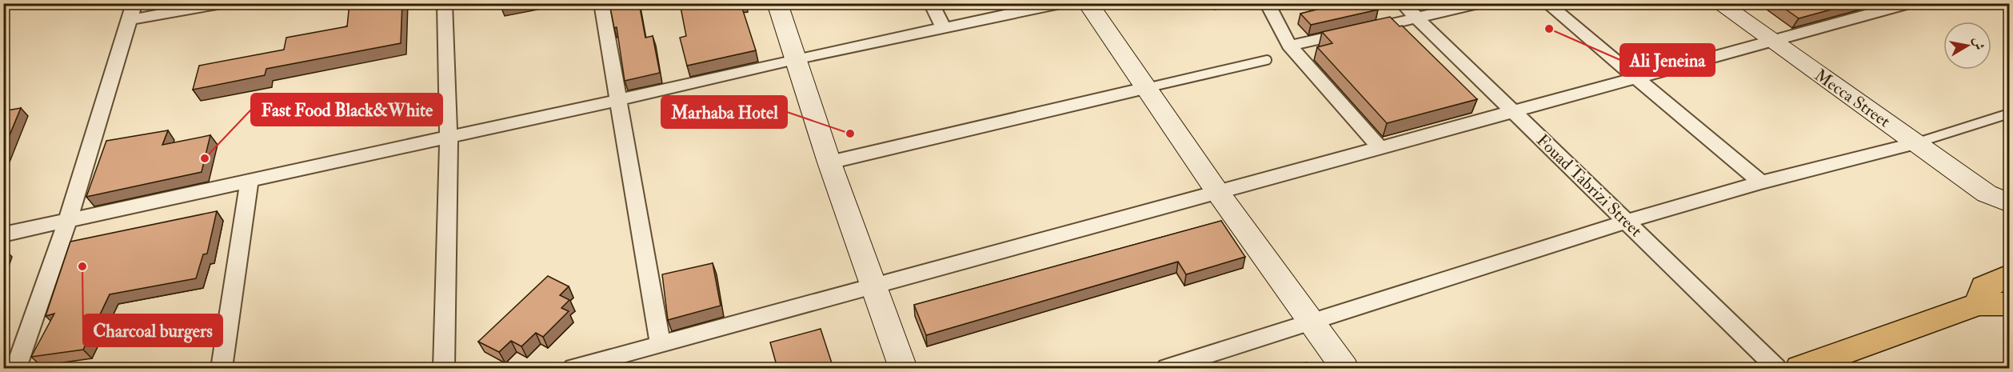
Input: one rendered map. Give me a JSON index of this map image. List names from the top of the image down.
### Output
{
  "streets": {
    "street": ["Mecca Street", "Fouad Tabrizi Street"]
  },
  "places": [
    "Ali Jeneina",
    "Marhaba Hotel",
    "Fast Food Black&White",
    "Charcoal burgers"
  ],
  "north": "right"
}
